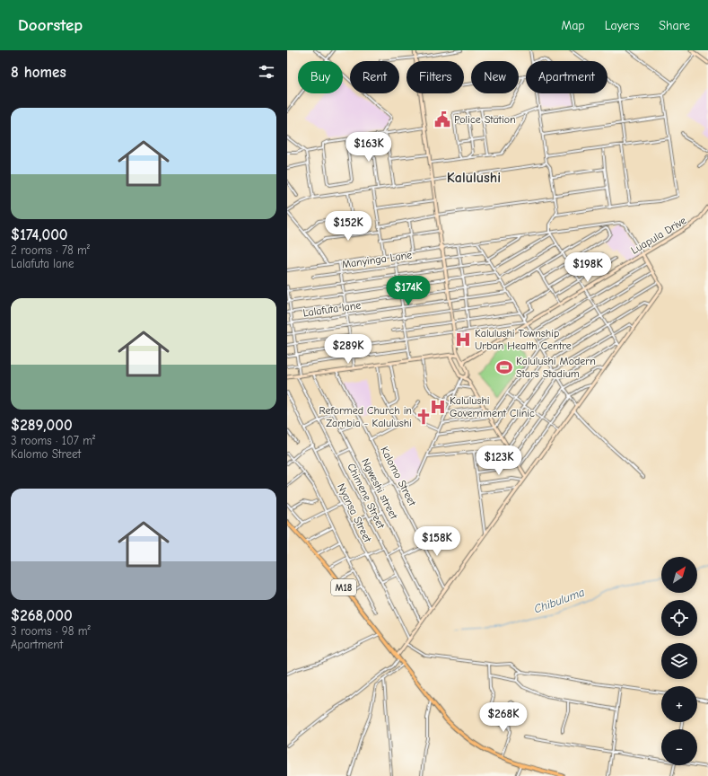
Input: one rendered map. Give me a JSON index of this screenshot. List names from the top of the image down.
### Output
{
  "streets": {
    "main road": ["M18"],
    "street": [
      "Luapula Drive",
      "Manyinga Lane",
      "Lalafuta lane",
      "Kalomo Street",
      "Ngweshi street",
      "Chimene Street",
      "Nyansa Street"
    ]
  },
  "crossings": [
    ["Lalafuta lane", "Chimene Street"]
  ],
  "districts": ["Kalulushi"],
  "water": ["Chibuluma"],
  "places": {
    "public building": ["Police Station"],
    "hospital": ["Kalulushi Township Urban Health Centre", "Kalulushi Government Clinic"],
    "sports": ["Kalulushi Modern Stars Stadium"],
    "church": ["Reformed Church in Zambia - Kalulushi"]
  },
  "north": "top right",
  "page": {
    "header": "Doorstep",
    "nav": ["Map", "Layers", "Share"],
    "heading": "8 homes",
    "chip": [
      "Buy",
      "Rent",
      "Filters",
      "New",
      "Apartment"
    ],
    "list": [
      {
        "name": "$174,000",
        "note": "2 rooms · 78 m² · Lalafuta lane"
      },
      {
        "name": "$289,000",
        "note": "3 rooms · 107 m² · Kalomo Street"
      },
      {
        "name": "$268,000",
        "note": "3 rooms · 98 m² · Apartment"
      }
    ],
    "price": [
      "$163K",
      "$152K",
      "$198K",
      "$174K",
      "$289K",
      "$123K",
      "$158K",
      "$268K"
    ],
    "map_buttons": ["+", "−"]
  }
}
